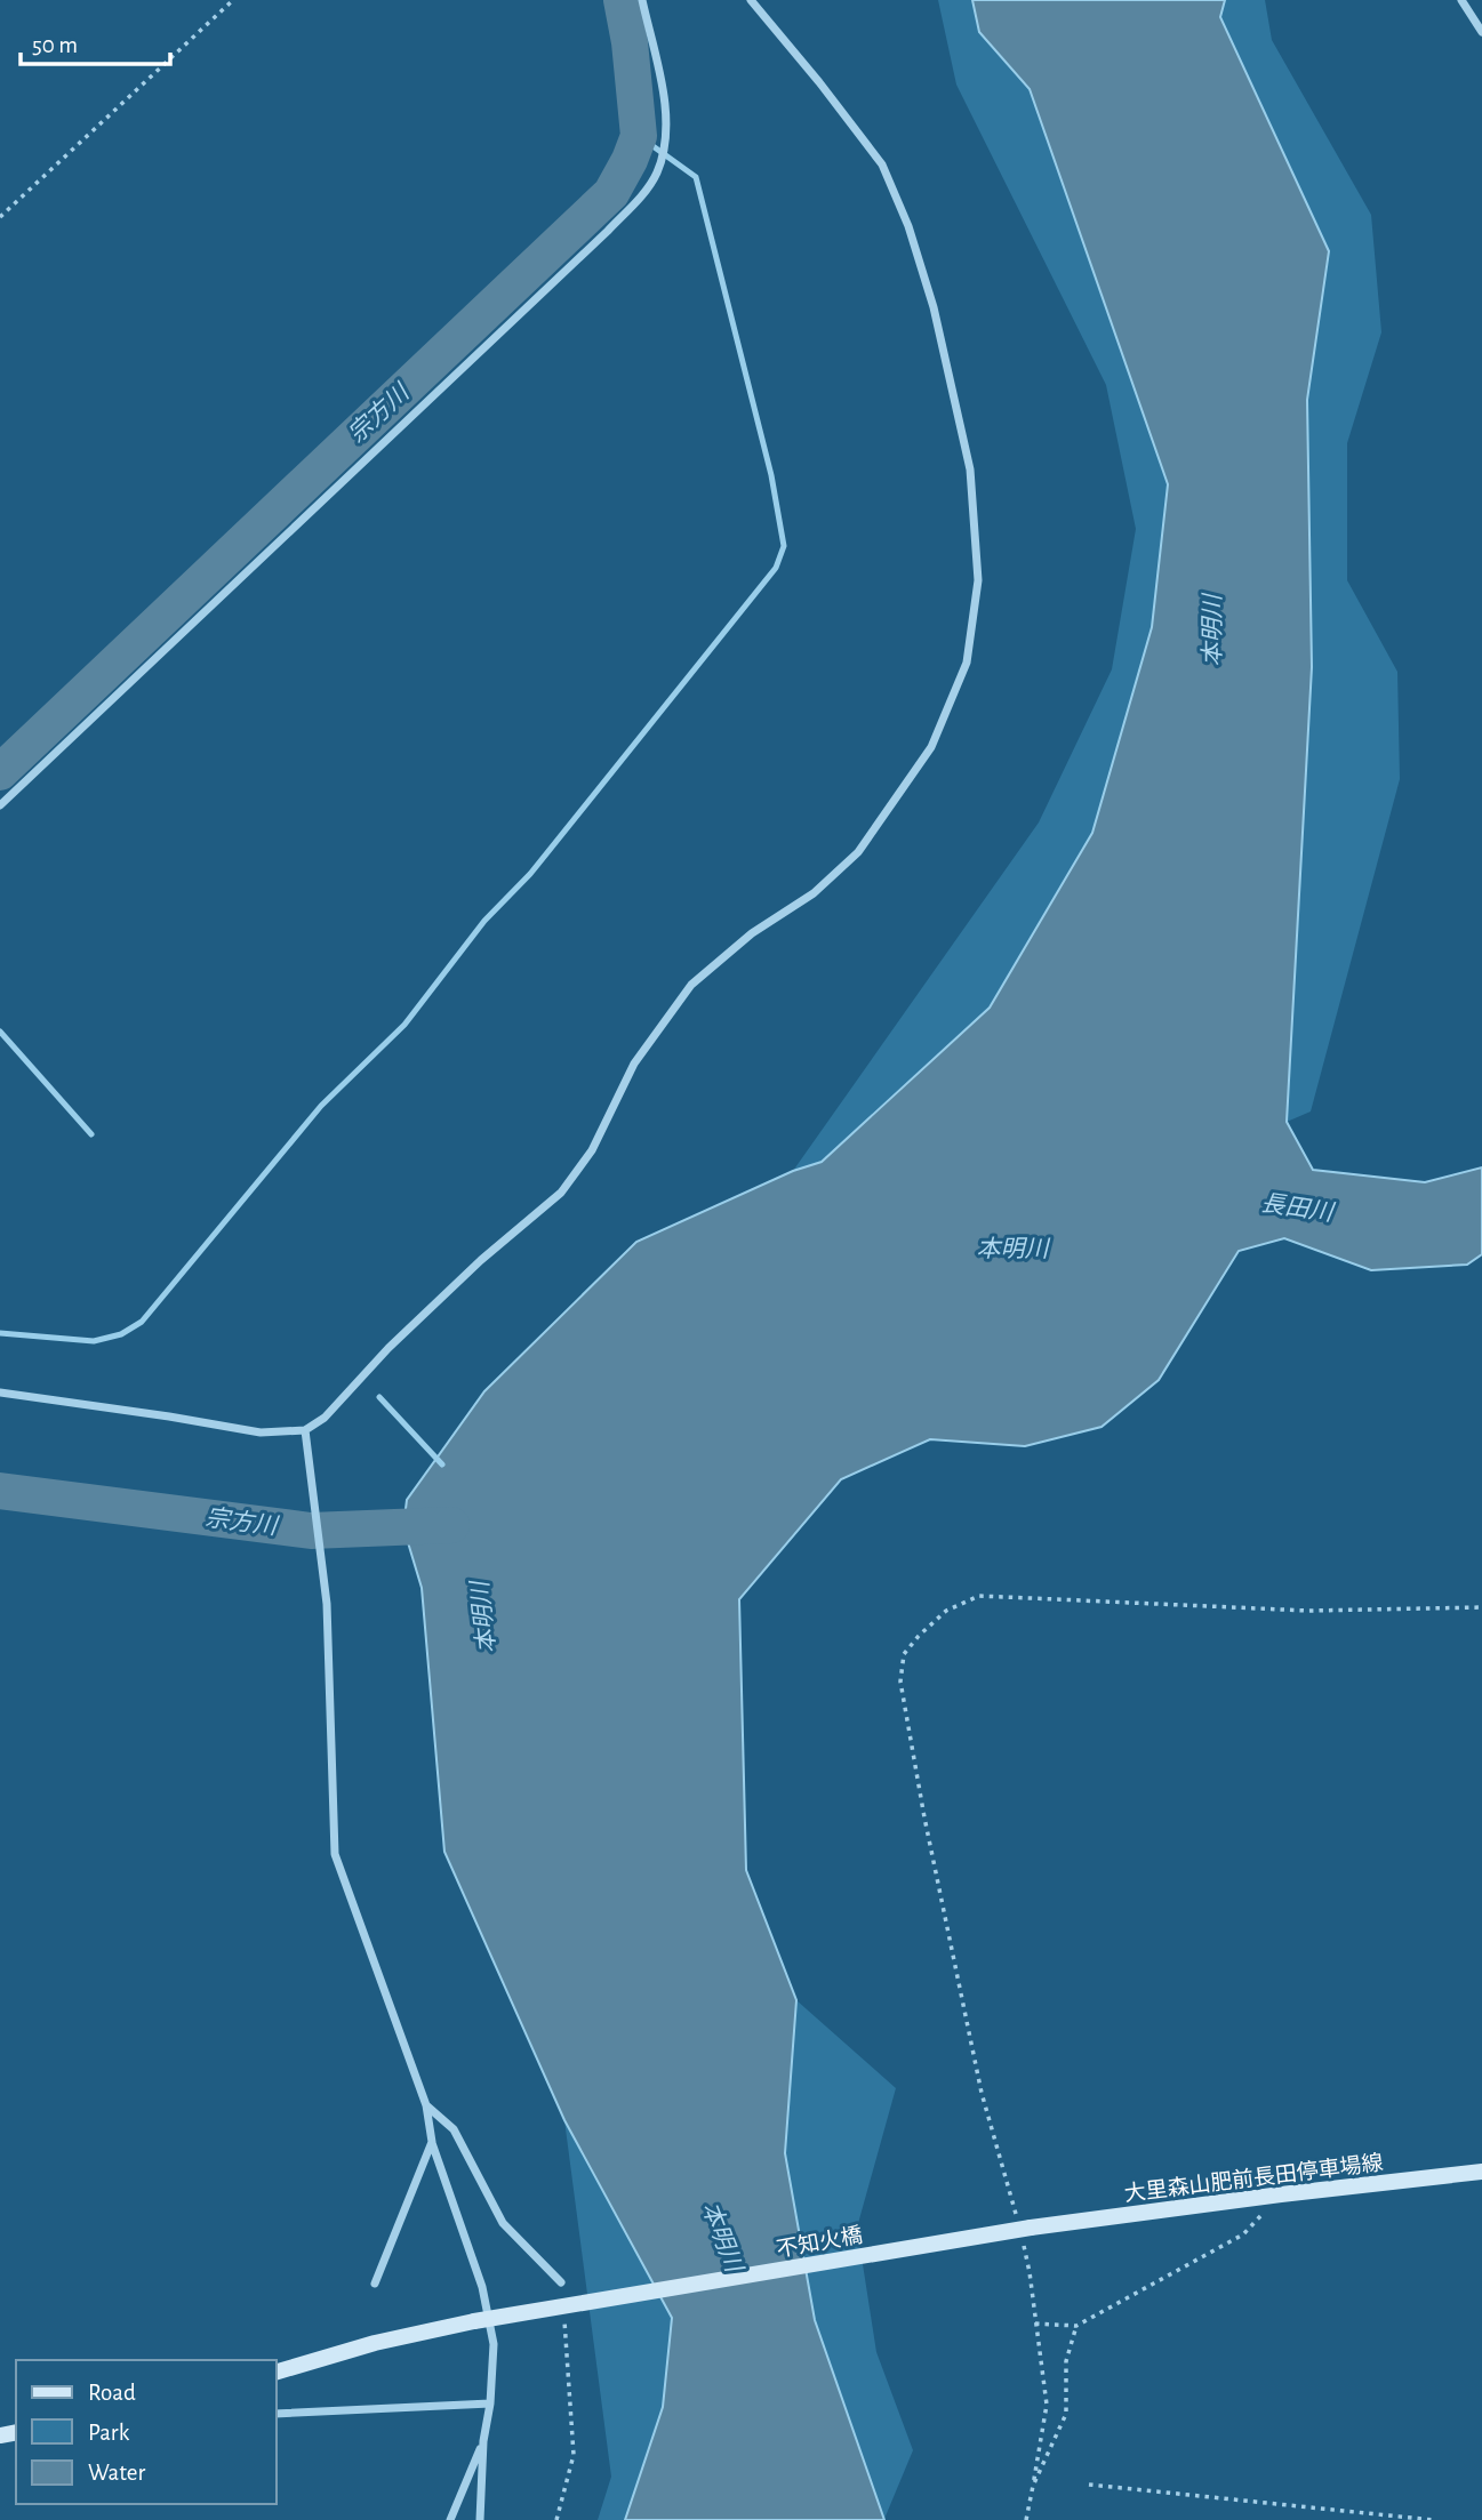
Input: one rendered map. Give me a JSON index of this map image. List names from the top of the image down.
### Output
{
  "streets": {
    "main road": ["大里森山肥前長田停車場線", "不知火橋"]
  },
  "crossings": [
    ["大里森山肥前長田停車場線", "不知火橋"]
  ],
  "water": ["宗方川", "本明川", "長田川"],
  "legend": ["Road", "Park", "Water"],
  "scale_bar": "50 m"
}
